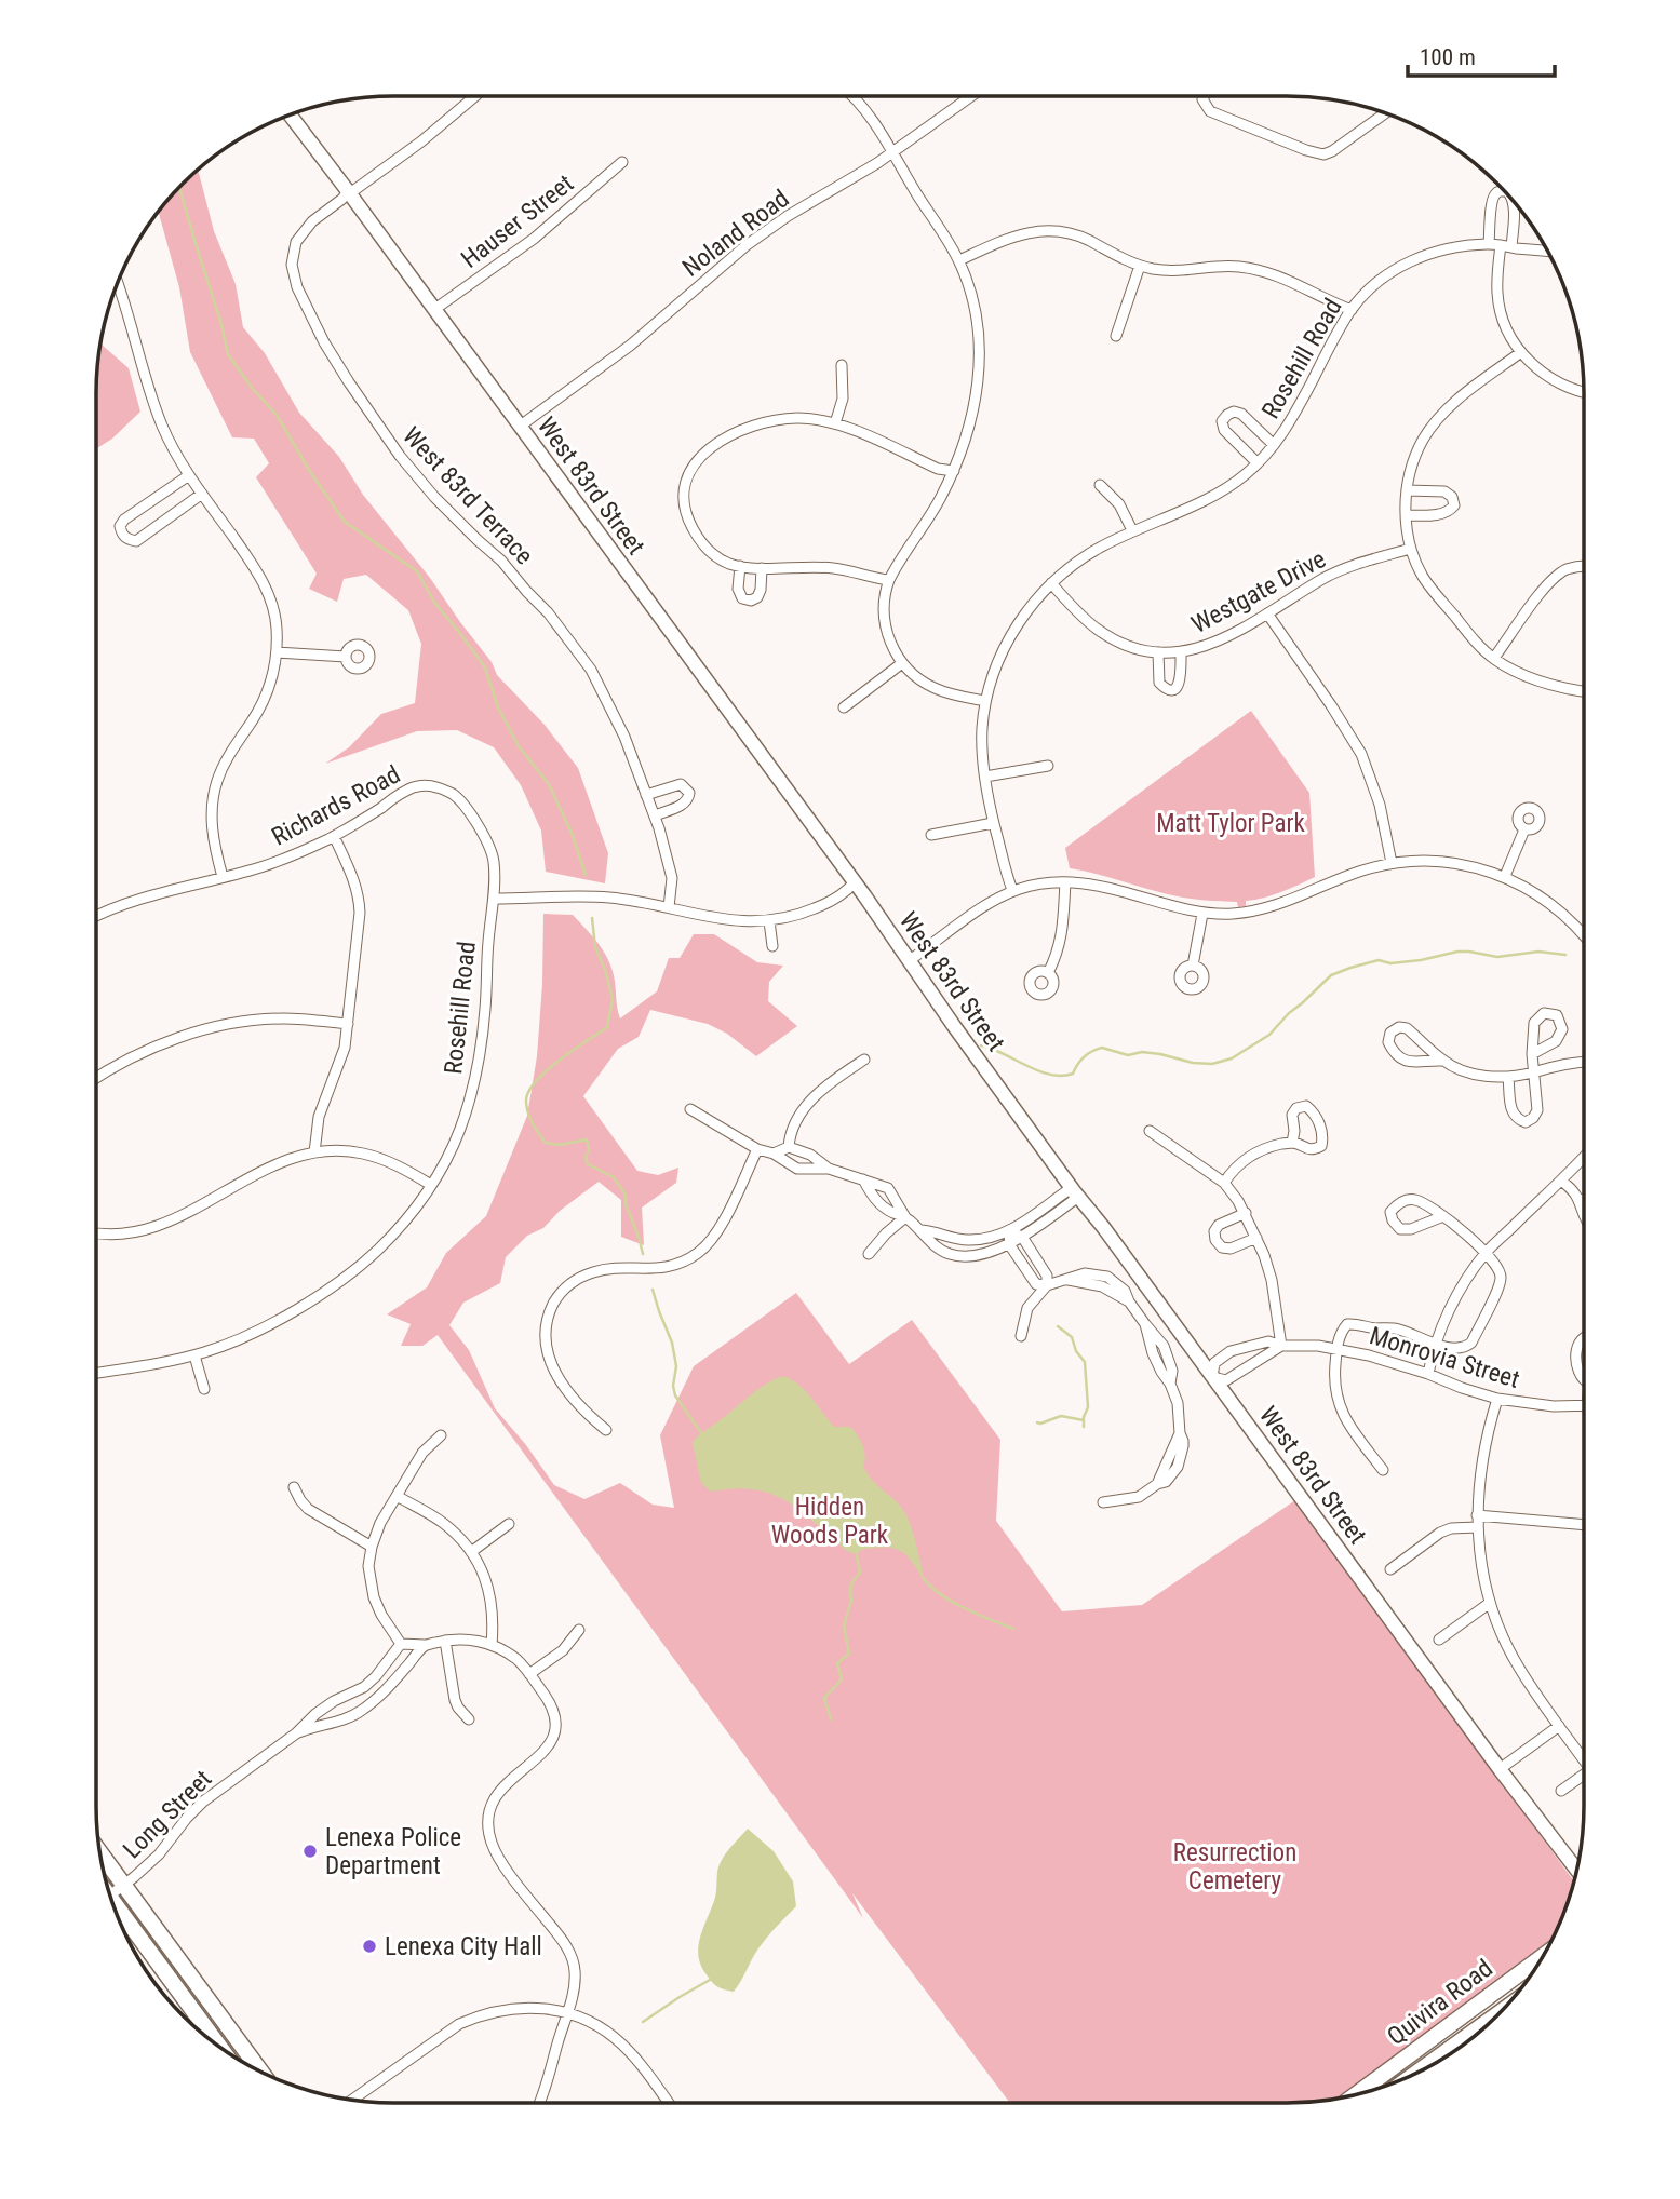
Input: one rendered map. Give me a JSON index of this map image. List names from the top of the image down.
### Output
{
  "streets": {
    "main road": ["Quivira Road"],
    "street": [
      "Hauser Street",
      "Noland Road",
      "Rosehill Road",
      "West 83rd Street",
      "West 83rd Terrace",
      "Westgate Drive",
      "Richards Road",
      "Monrovia Street",
      "Long Street"
    ]
  },
  "crossings": [
    ["Hauser Street", "West 83rd Street"],
    ["Noland Road", "West 83rd Street"],
    ["Rosehill Road", "Westgate Drive"],
    ["Rosehill Road", "Richards Road"],
    ["West 83rd Street", "West 83rd Terrace"],
    ["West 83rd Street", "Monrovia Street"]
  ],
  "parks": ["Matt Tylor Park", "Hidden Woods Park", "Resurrection Cemetery"],
  "places": ["Lenexa Police Department", "Lenexa City Hall"],
  "scale_bar": "100 m"
}
